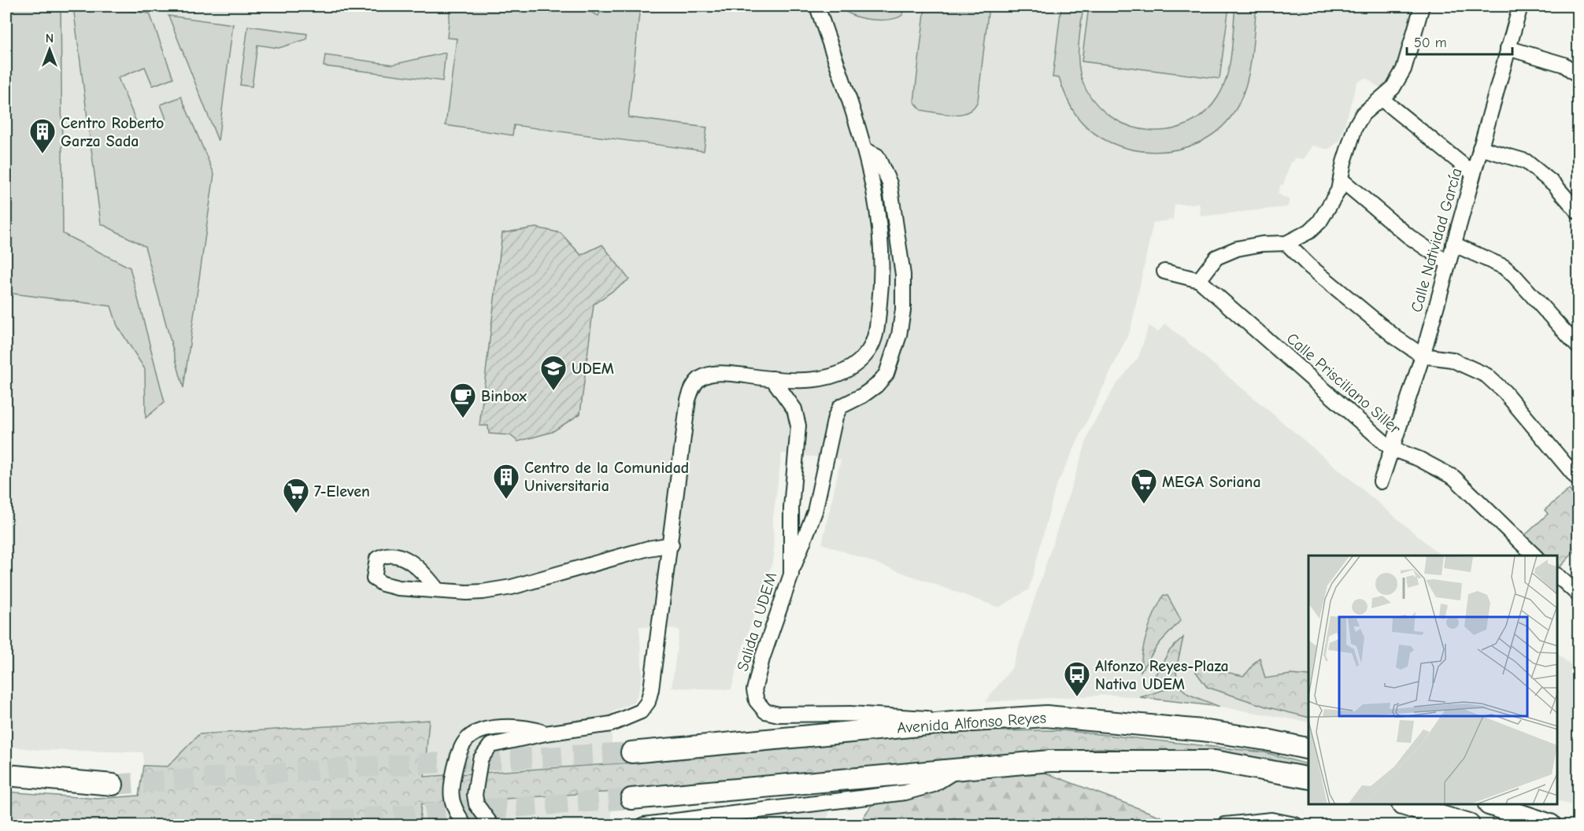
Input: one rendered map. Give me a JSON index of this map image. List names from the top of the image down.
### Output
{
  "streets": {
    "main road": ["Avenida Alfonso Reyes"],
    "street": ["Calle Natividad García", "Calle Prisciliano Siller", "Salida a UDEM"]
  },
  "crossings": [
    ["Calle Natividad García", "Calle Prisciliano Siller"],
    ["Salida a UDEM", "Avenida Alfonso Reyes"]
  ],
  "places": {
    "building": ["Centro Roberto Garza Sada", "Centro de la Comunidad Universitaria"],
    "school or university": ["UDEM"],
    "cafe": ["Binbox"],
    "supermarket": ["MEGA Soriana", "7-Eleven"],
    "bus stop": ["Alfonzo Reyes-Plaza Nativa UDEM"]
  },
  "scale_bar": "50 m",
  "north": "top"
}
